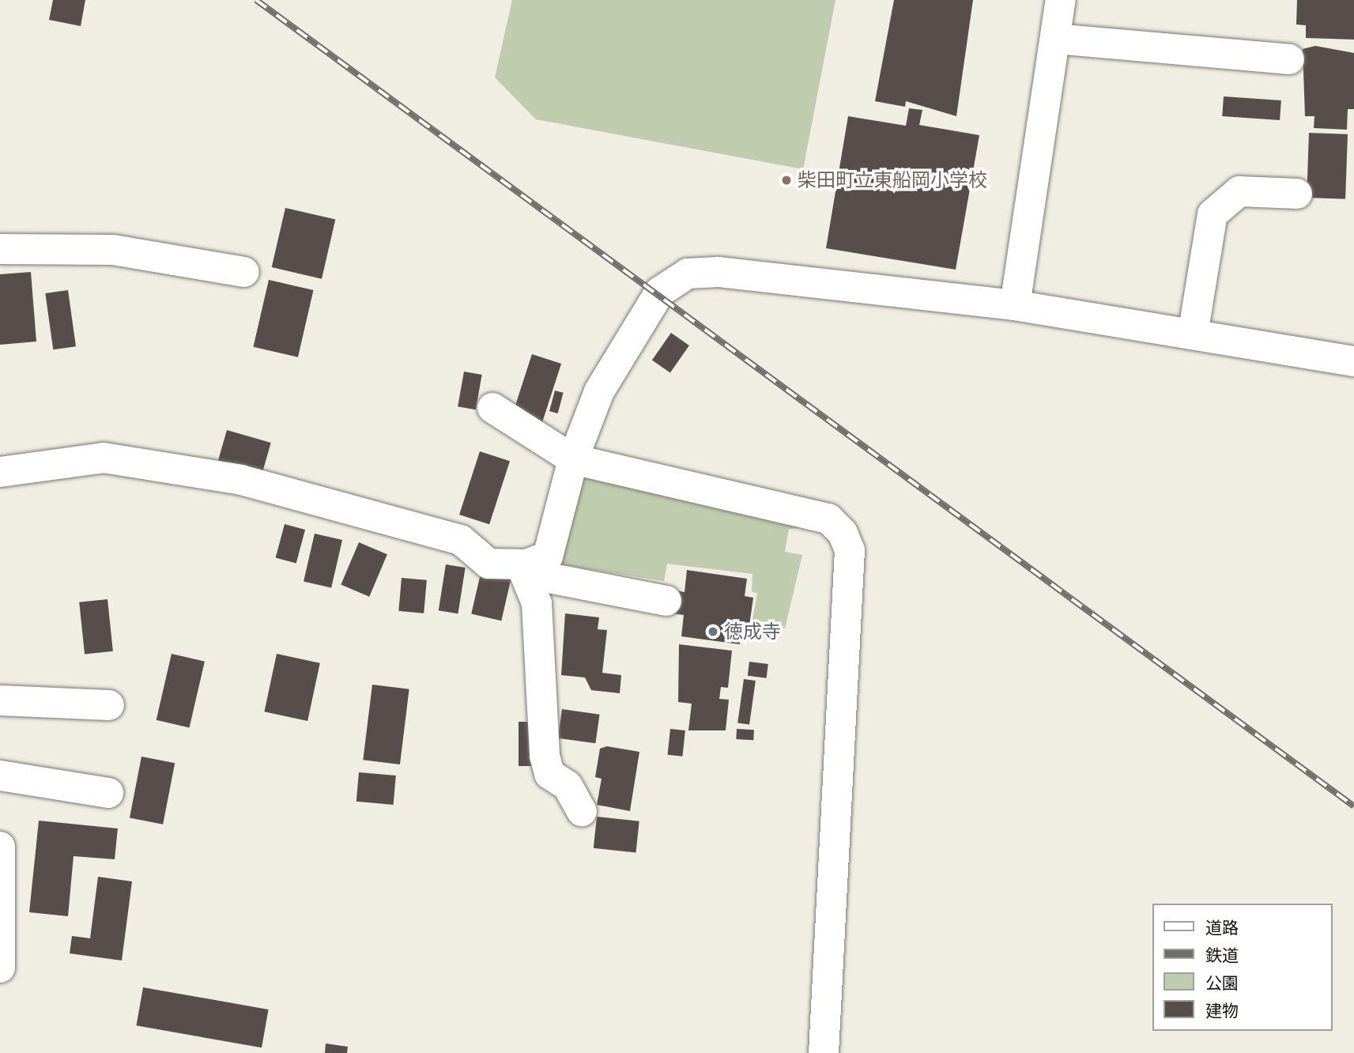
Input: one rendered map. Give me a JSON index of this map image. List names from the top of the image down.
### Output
{
  "places": ["柴田町立東船岡小学校", "徳成寺"],
  "legend": [
    "道路",
    "鉄道",
    "公園",
    "建物"
  ]
}
